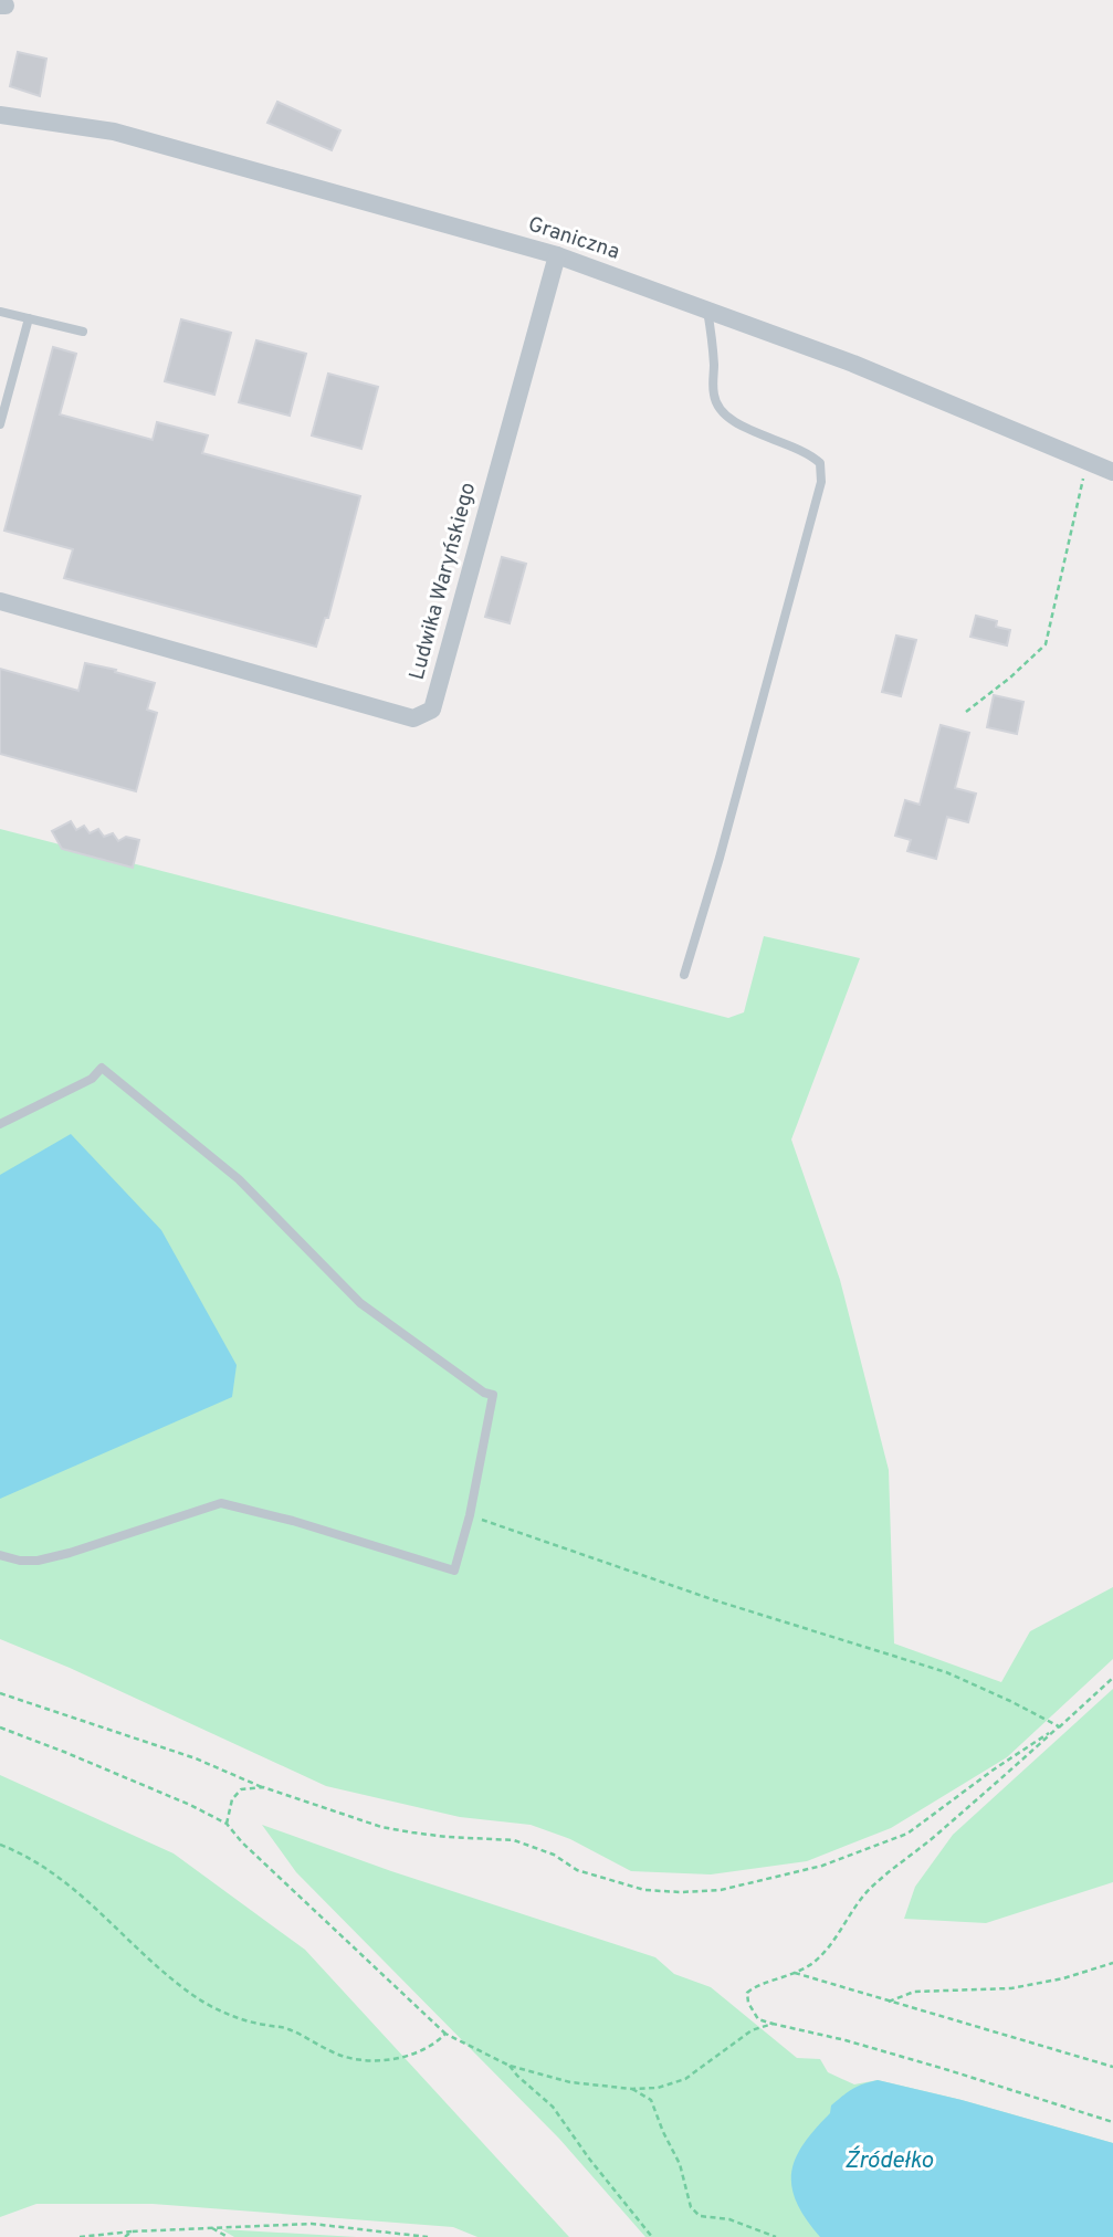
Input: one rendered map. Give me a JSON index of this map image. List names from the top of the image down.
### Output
{
  "streets": {
    "street": ["Graniczna", "Ludwika Waryńskiego"]
  },
  "crossings": [
    ["Graniczna", "Ludwika Waryńskiego"]
  ],
  "water": ["Źródełko"]
}
